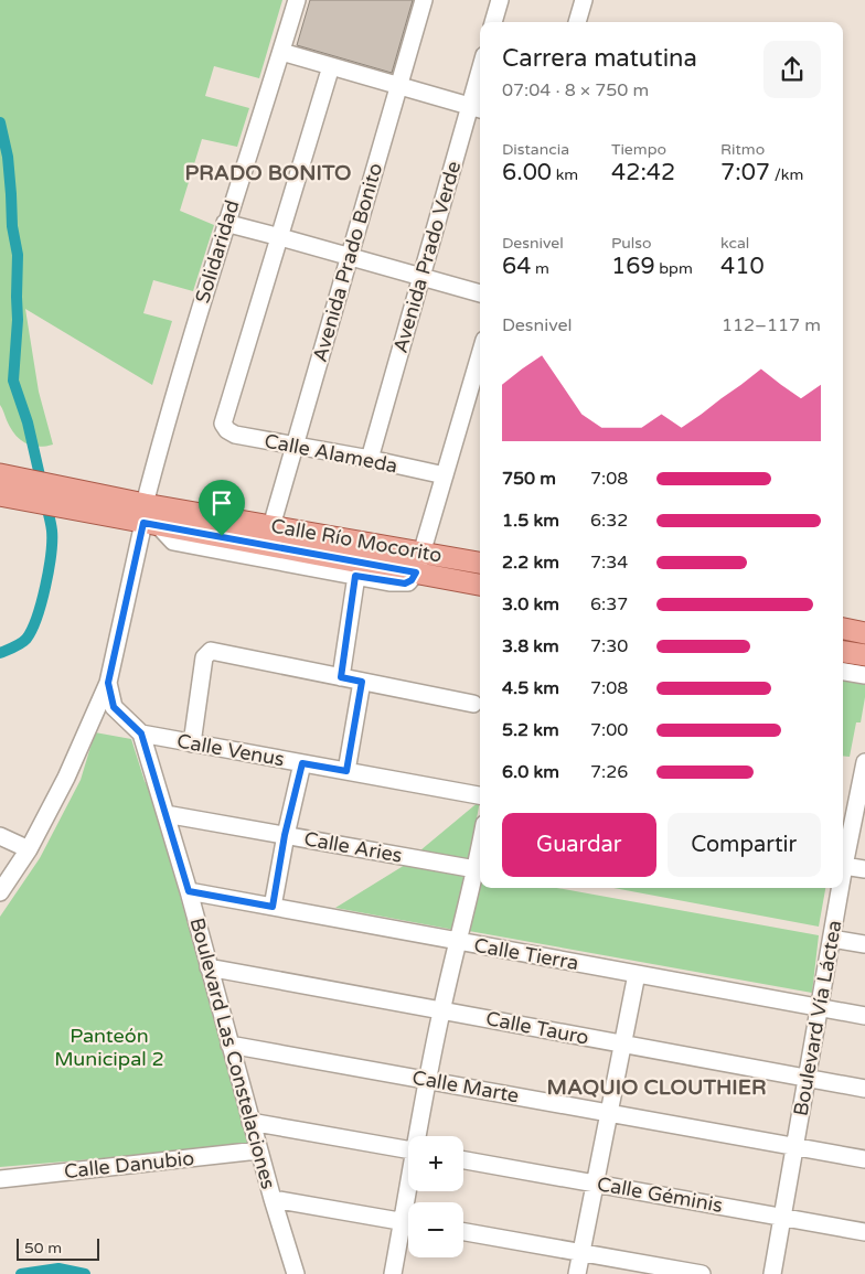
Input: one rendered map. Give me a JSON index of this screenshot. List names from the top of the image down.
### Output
{
  "streets": {
    "main road": ["Calle Río Mocorito"],
    "street": [
      "Solidaridad",
      "Avenida Prado Verde",
      "Avenida Prado Bonito",
      "Calle Alameda",
      "Calle Venus",
      "Calle Aries",
      "Calle Tierra",
      "Boulevard Vía Láctea",
      "Calle Tauro",
      "Boulevard Las Constelaciones",
      "Calle Marte",
      "Calle Danubio",
      "Calle Géminis"
    ]
  },
  "crossings": [
    ["Solidaridad", "Calle Río Mocorito"],
    ["Solidaridad", "Boulevard Las Constelaciones"],
    ["Avenida Prado Verde", "Calle Alameda"],
    ["Avenida Prado Bonito", "Calle Alameda"],
    ["Avenida Prado Bonito", "Calle Río Mocorito"],
    ["Calle Venus", "Boulevard Las Constelaciones"],
    ["Calle Aries", "Boulevard Las Constelaciones"],
    ["Calle Tierra", "Boulevard Vía Láctea"],
    ["Calle Tierra", "Boulevard Las Constelaciones"],
    ["Boulevard Vía Láctea", "Calle Tauro"],
    ["Boulevard Vía Láctea", "Calle Marte"],
    ["Boulevard Vía Láctea", "Calle Géminis"],
    ["Calle Tauro", "Boulevard Las Constelaciones"],
    ["Boulevard Las Constelaciones", "Calle Marte"],
    ["Boulevard Las Constelaciones", "Calle Danubio"]
  ],
  "districts": ["PRADO BONITO", "MAQUIO CLOUTHIER"],
  "parks": ["Panteón Municipal 2"],
  "scale_bar": "50 m",
  "page": {
    "heading": ["Carrera matutina", "07:04 · 8 × 750 m"],
    "stats": [
      ["Distancia", "6.00 km"],
      ["Tiempo", "42:42"],
      ["Ritmo", "7:07 /km"],
      ["Desnivel", "64 m"],
      ["Pulso", "169 bpm"],
      ["kcal", "410"]
    ],
    "chart": ["Desnivel", "112–117 m"],
    "list": [
      {
        "name": "750 m",
        "note": "7:08"
      },
      {
        "name": "1.5 km",
        "note": "6:32"
      },
      {
        "name": "2.2 km",
        "note": "7:34"
      },
      {
        "name": "3.0 km",
        "note": "6:37"
      },
      {
        "name": "3.8 km",
        "note": "7:30"
      },
      {
        "name": "4.5 km",
        "note": "7:08"
      },
      {
        "name": "5.2 km",
        "note": "7:00"
      },
      {
        "name": "6.0 km",
        "note": "7:26"
      }
    ],
    "buttons": ["Guardar", "Compartir"],
    "map_buttons": ["+", "−"],
    "scale": "50 m"
  }
}
